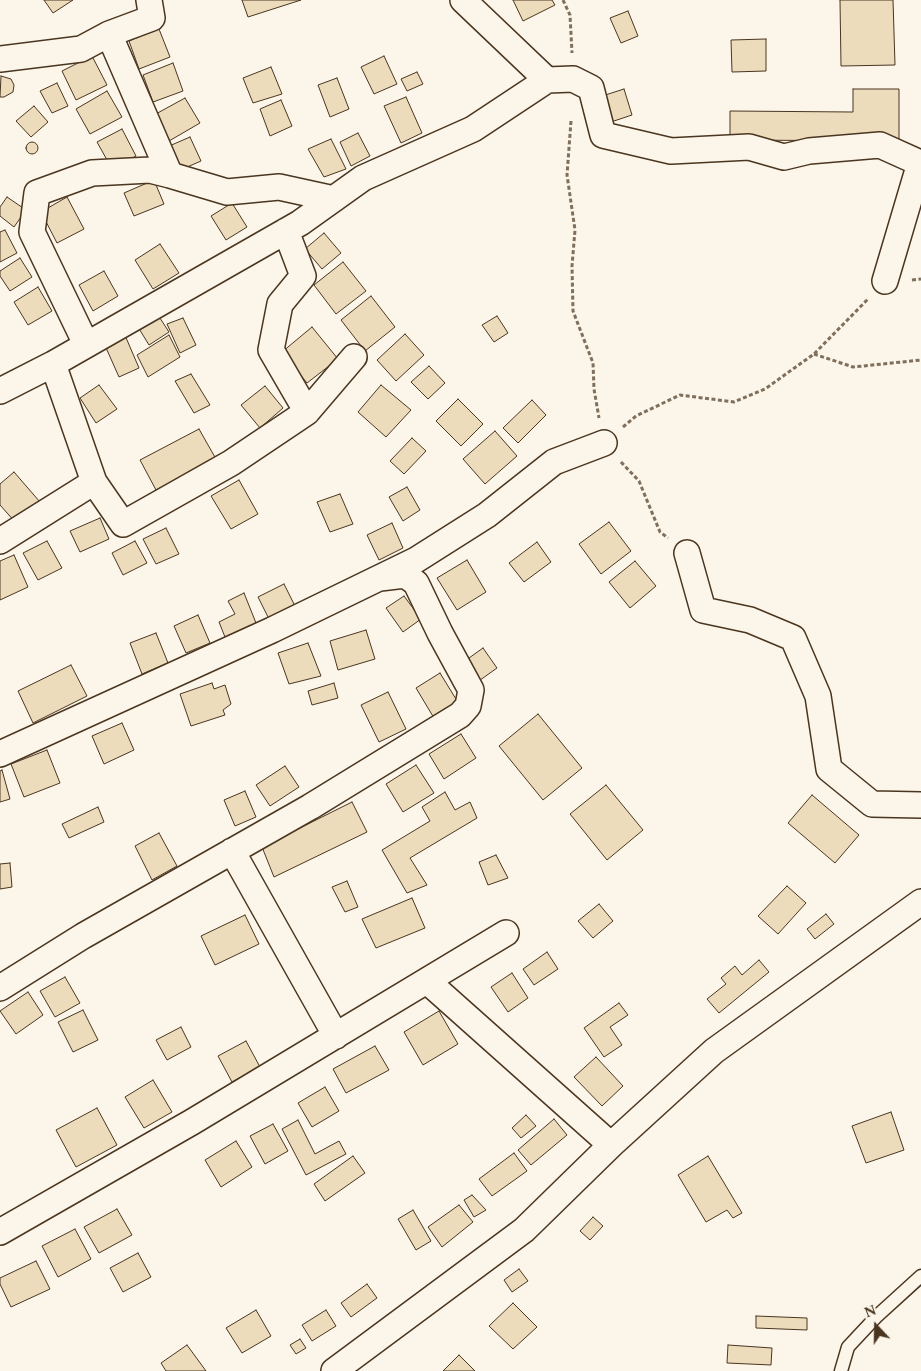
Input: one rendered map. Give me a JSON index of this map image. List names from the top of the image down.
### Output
{
  "north": "top"
}
